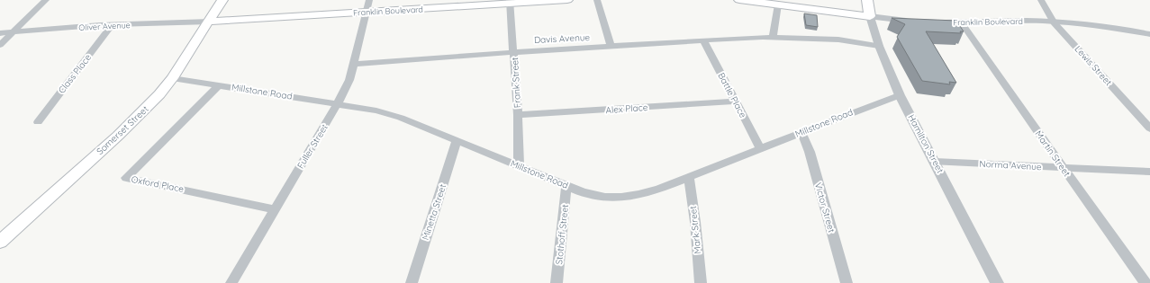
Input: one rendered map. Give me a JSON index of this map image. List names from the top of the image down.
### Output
{
  "streets": {
    "main road": ["Franklin Boulevard", "Somerset Street", "Hamilton Street"],
    "street": [
      "Oliver Avenue",
      "Davis Avenue",
      "Lewis Street",
      "Class Place",
      "Frank Street",
      "Millstone Road",
      "Battle Place",
      "Alex Place",
      "Fuller Street",
      "Martin Street",
      "Norma Avenue",
      "Oxford Place",
      "Victor Street",
      "Minetta Street",
      "Mark Street",
      "Stothoff Street"
    ]
  },
  "crossings": [
    ["Franklin Boulevard", "Oliver Avenue"],
    ["Franklin Boulevard", "Lewis Street"],
    ["Franklin Boulevard", "Frank Street"],
    ["Franklin Boulevard", "Somerset Street"],
    ["Franklin Boulevard", "Fuller Street"],
    ["Franklin Boulevard", "Martin Street"],
    ["Oliver Avenue", "Class Place"],
    ["Oliver Avenue", "Somerset Street"],
    ["Davis Avenue", "Frank Street"],
    ["Davis Avenue", "Battle Place"],
    ["Davis Avenue", "Hamilton Street"],
    ["Davis Avenue", "Fuller Street"],
    ["Frank Street", "Millstone Road"],
    ["Frank Street", "Alex Place"],
    ["Millstone Road", "Battle Place"],
    ["Millstone Road", "Somerset Street"],
    ["Millstone Road", "Hamilton Street"],
    ["Millstone Road", "Fuller Street"],
    ["Millstone Road", "Oxford Place"],
    ["Millstone Road", "Victor Street"],
    ["Millstone Road", "Minetta Street"],
    ["Millstone Road", "Mark Street"],
    ["Millstone Road", "Stothoff Street"],
    ["Battle Place", "Alex Place"],
    ["Hamilton Street", "Norma Avenue"],
    ["Fuller Street", "Oxford Place"],
    ["Martin Street", "Norma Avenue"]
  ]
}
